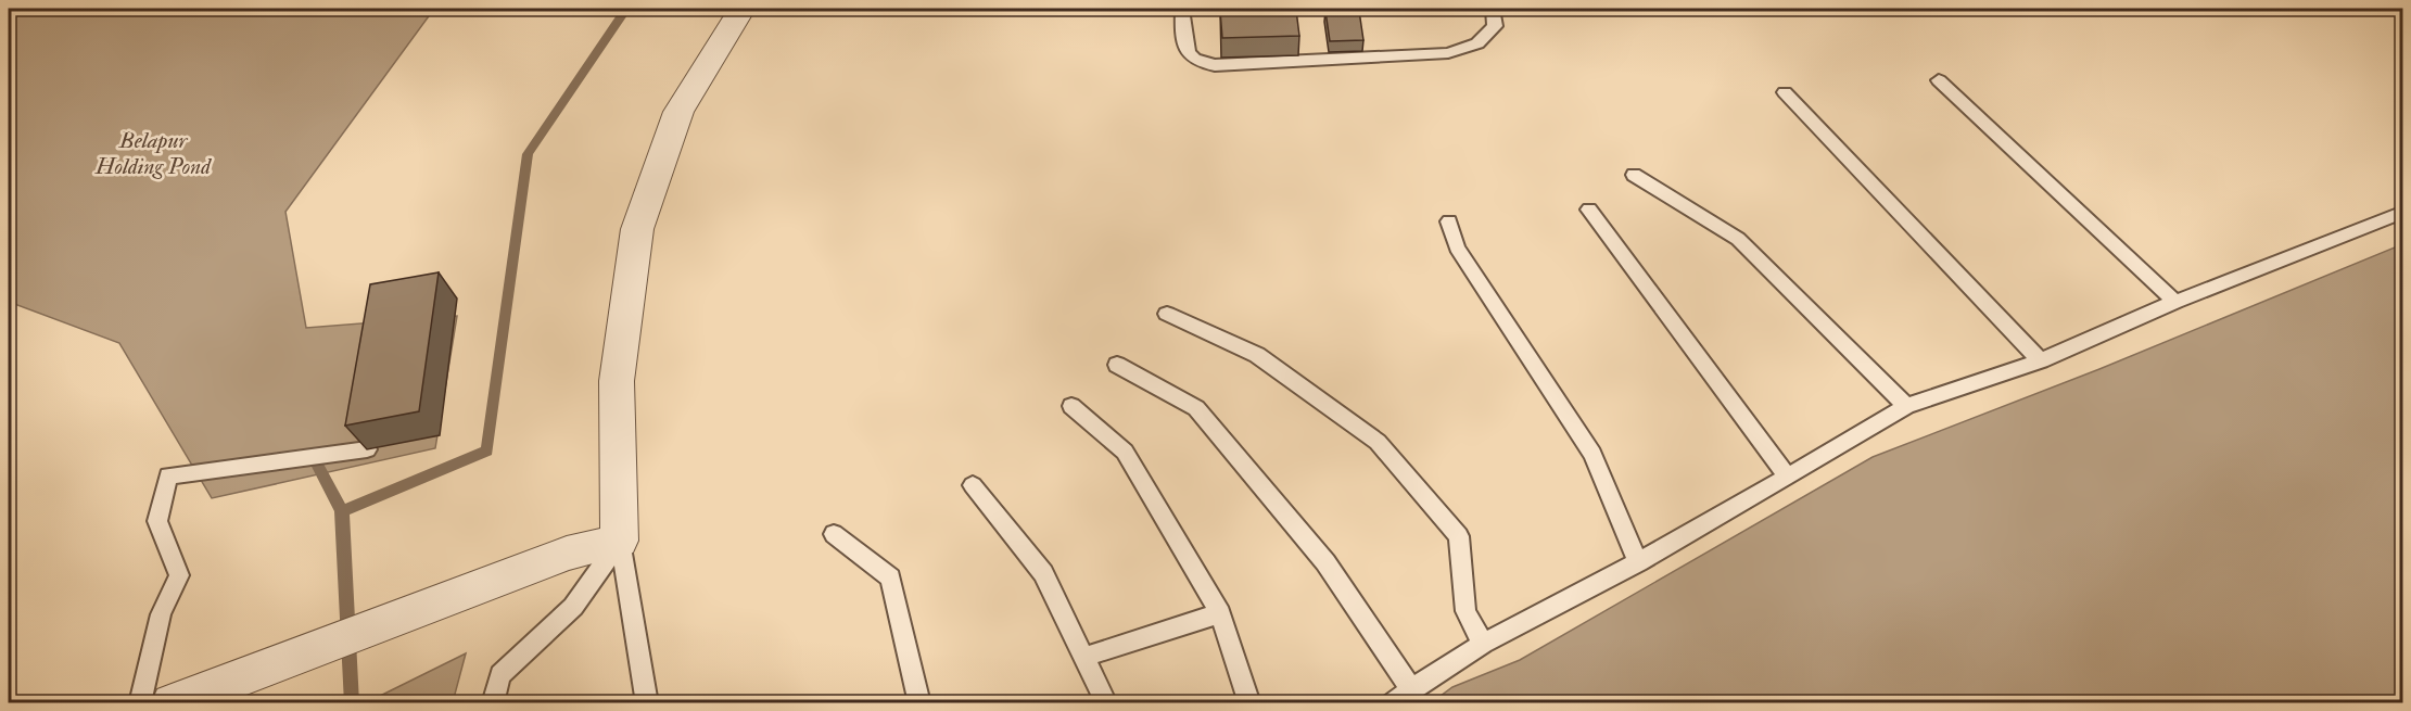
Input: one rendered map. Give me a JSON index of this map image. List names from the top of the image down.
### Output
{
  "water": ["Belapur Holding Pond"]
}
